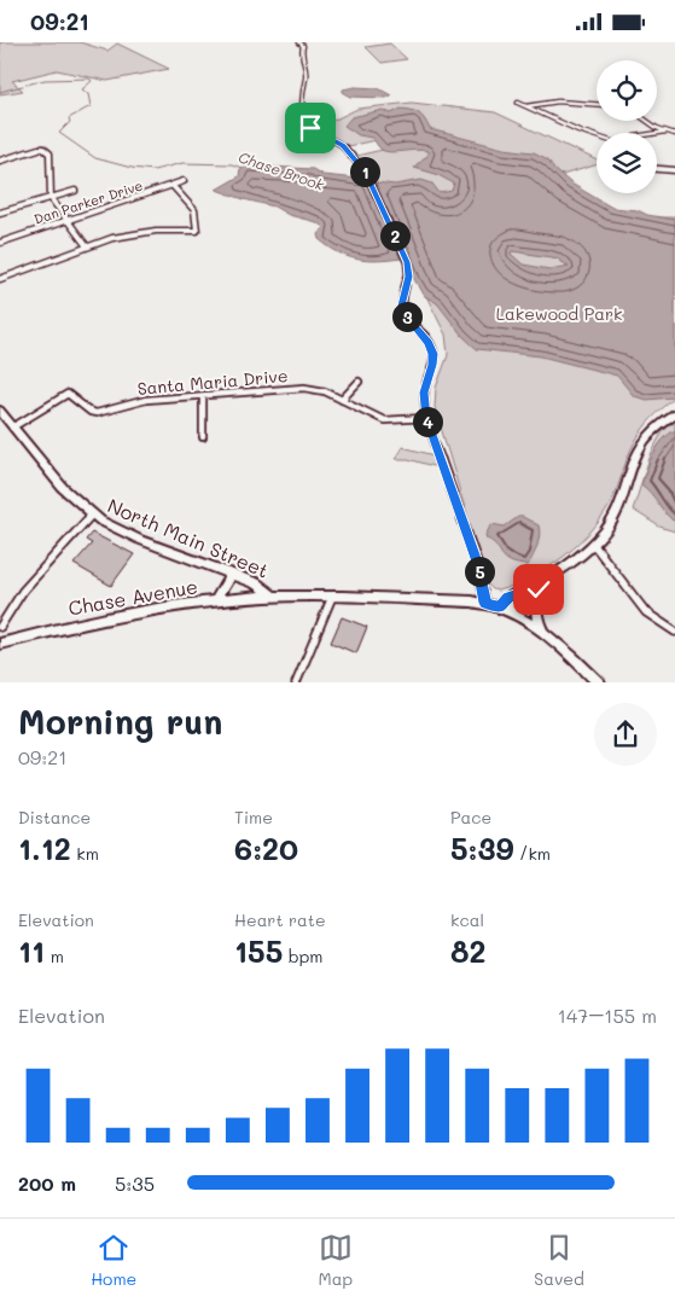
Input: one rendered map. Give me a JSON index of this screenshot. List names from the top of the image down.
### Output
{
  "streets": {
    "main road": ["North Main Street", "Chase Avenue"],
    "street": ["Dan Parker Drive", "Santa Maria Drive"]
  },
  "crossings": [
    ["Santa Maria Drive", "North Main Street"],
    ["North Main Street", "Chase Avenue"]
  ],
  "water": ["Chase Brook"],
  "parks": ["Lakewood Park"],
  "page": {
    "status": "09:21",
    "pins": [
      "1",
      "2",
      "3",
      "4",
      "5"
    ],
    "heading": ["Morning run", "09:21"],
    "stats": [
      ["Distance", "1.12 km"],
      ["Time", "6:20"],
      ["Pace", "5:39 /km"],
      ["Elevation", "11 m"],
      ["Heart rate", "155 bpm"],
      ["kcal", "82"]
    ],
    "chart": ["Elevation", "147–155 m"],
    "list": [
      {
        "name": "200 m",
        "note": "5:35"
      }
    ],
    "tabs": ["Home", "Map", "Saved"]
  }
}
